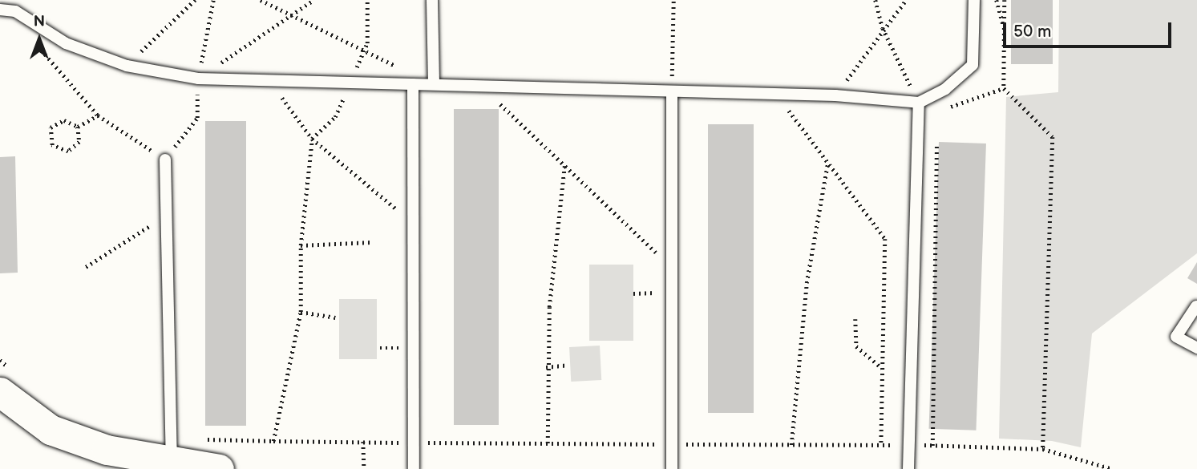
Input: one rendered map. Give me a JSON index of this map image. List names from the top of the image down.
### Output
{
  "scale_bar": "50 m",
  "north": "top"
}
